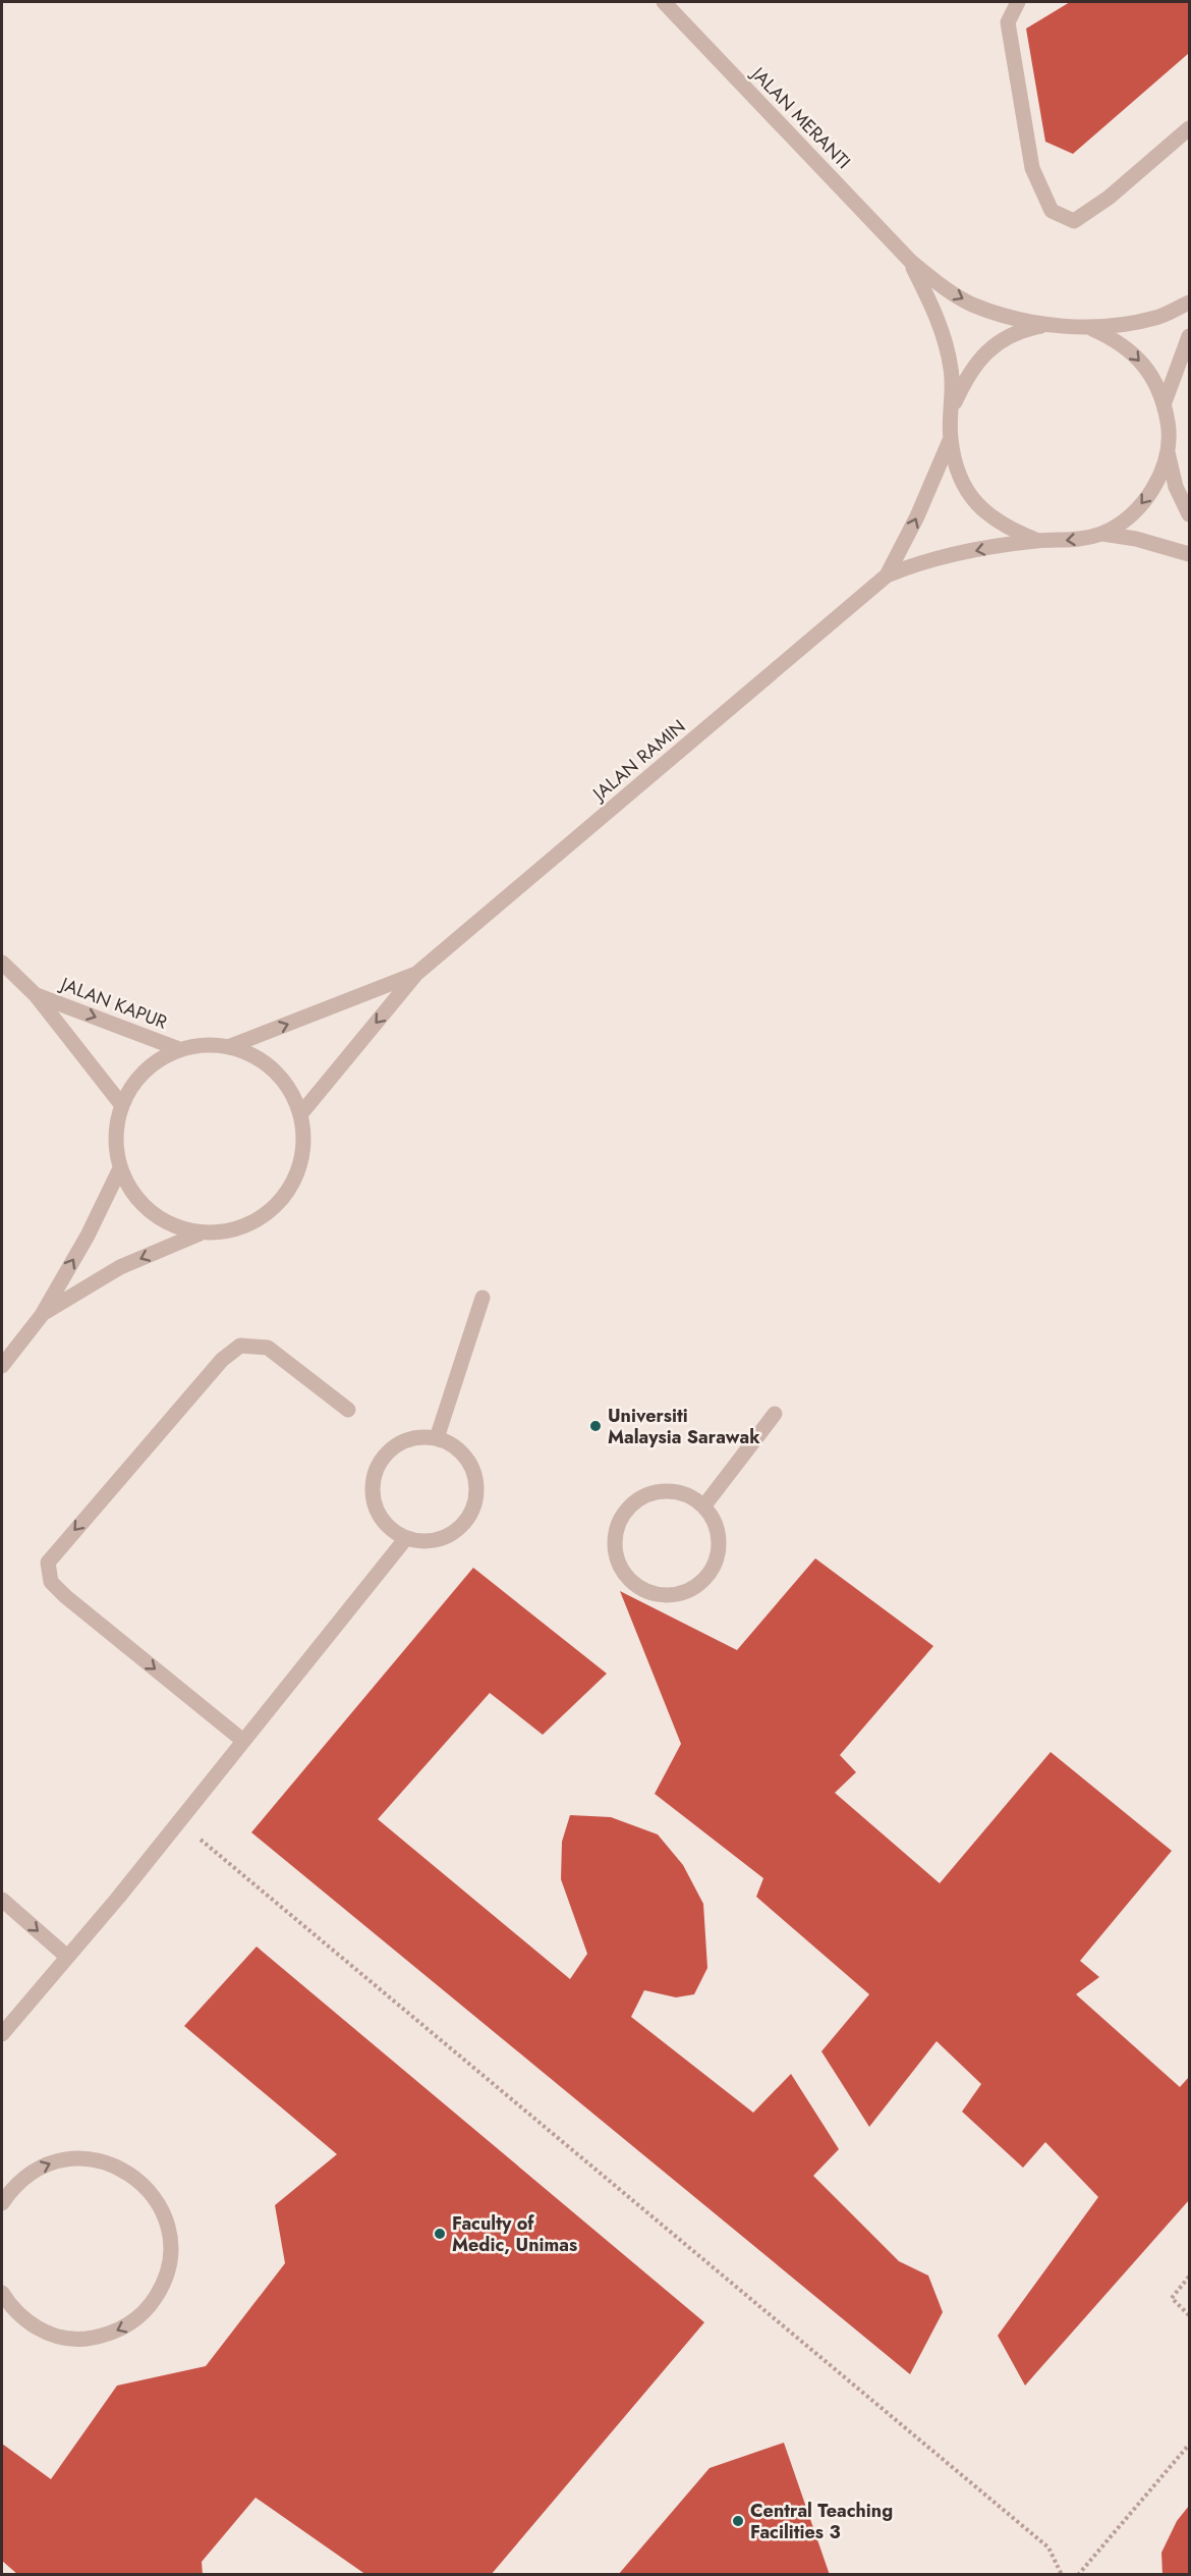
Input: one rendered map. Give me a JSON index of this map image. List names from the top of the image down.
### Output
{
  "streets": {
    "street": ["JALAN MERANTI", "JALAN RAMIN", "JALAN KAPUR"]
  },
  "crossings": [
    ["JALAN RAMIN", "JALAN KAPUR"]
  ],
  "one_way": ["JALAN KAPUR"],
  "places": ["Universiti Malaysia Sarawak", "Faculty of Medic, Unimas", "Central Teaching Facilities 3"]
}
